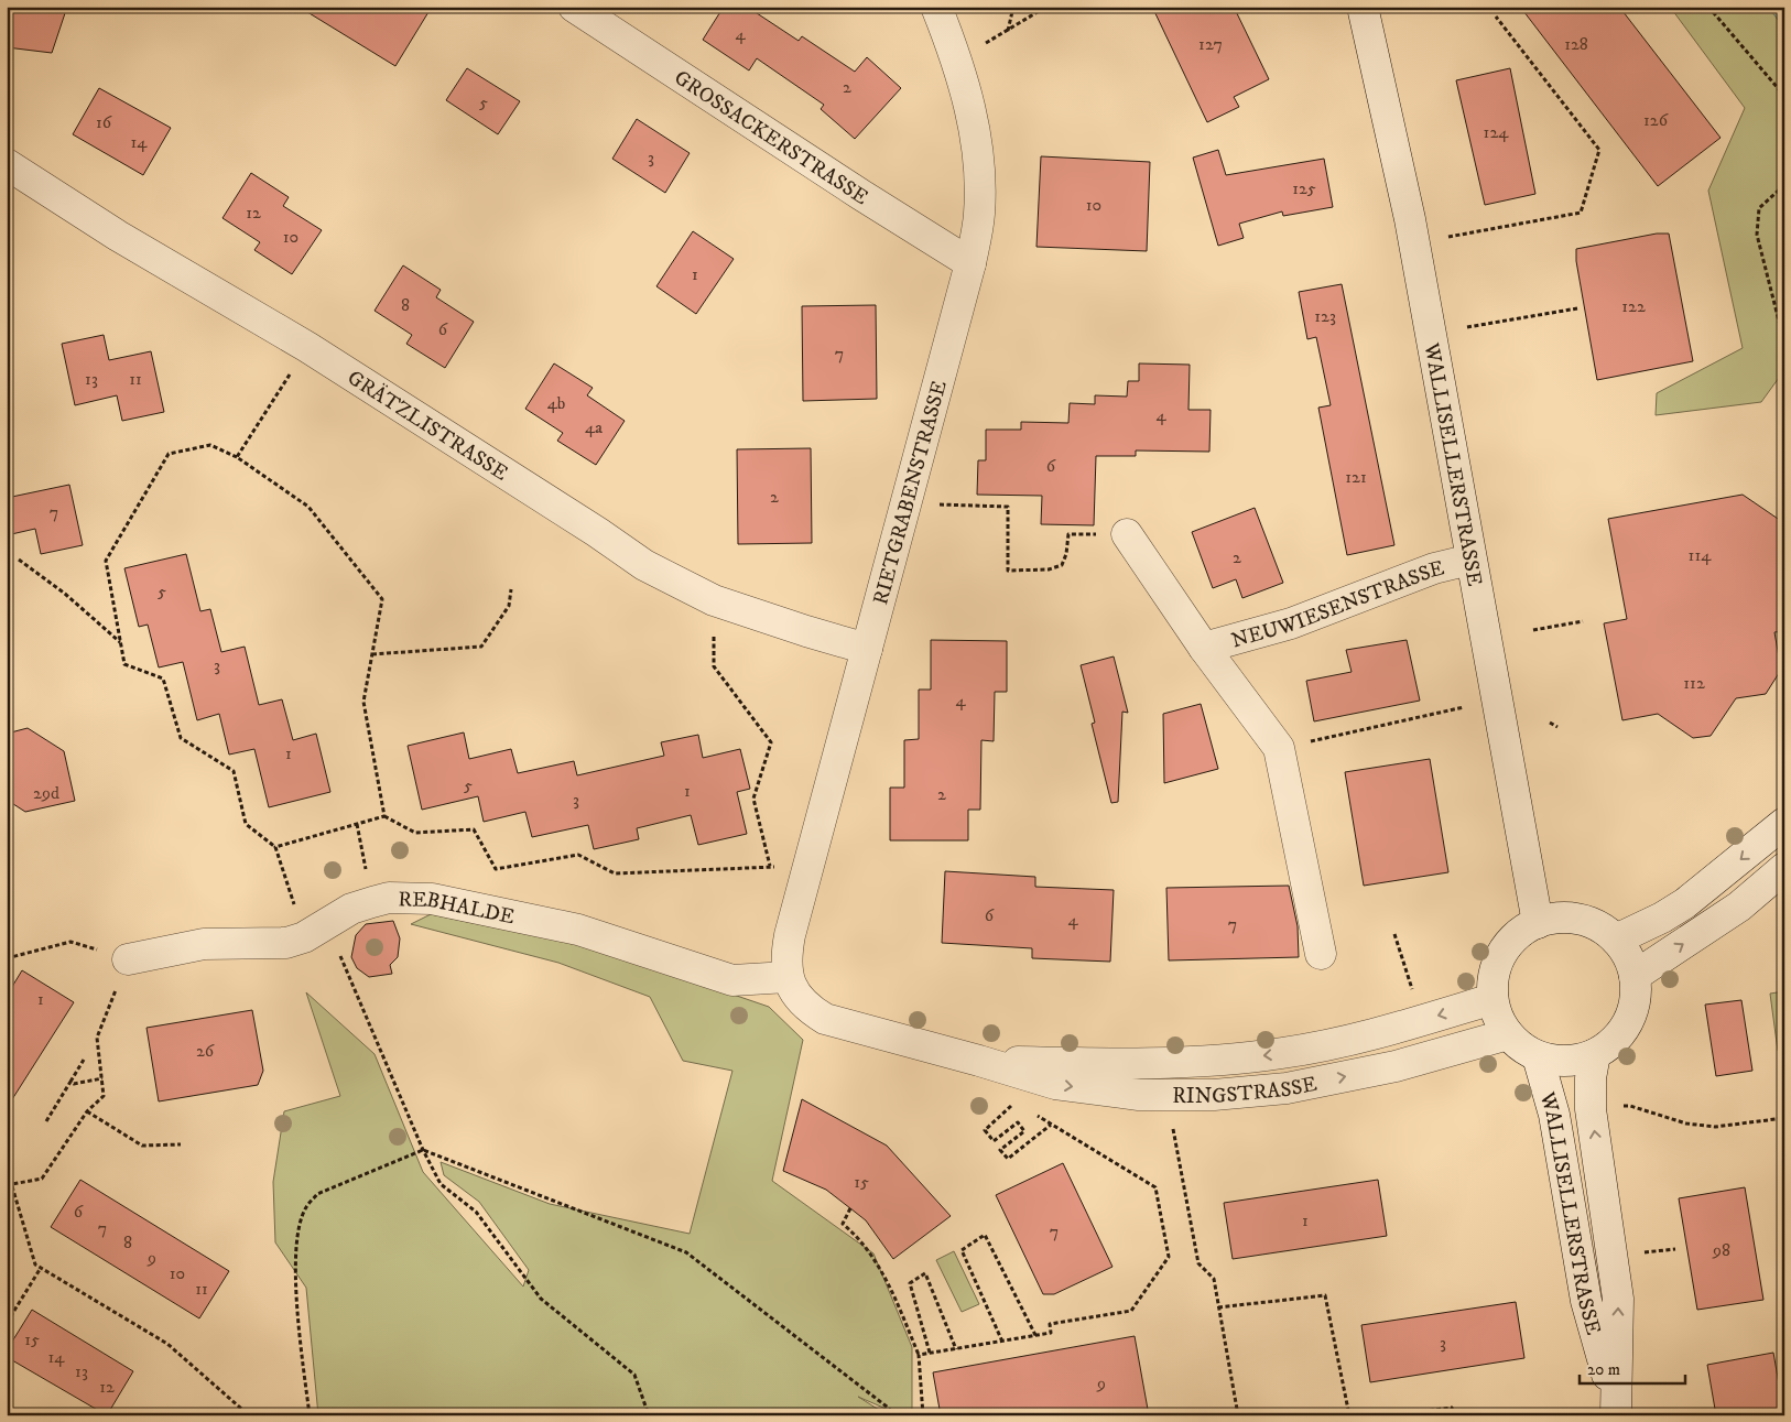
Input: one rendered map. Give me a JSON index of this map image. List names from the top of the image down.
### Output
{
  "streets": {
    "street": [
      "GROSSACKERSTRASSE",
      "GRÄTZLISTRASSE",
      "WALLISELLERSTRASSE",
      "RIETGRABENSTRASSE",
      "NEUWIESENSTRASSE",
      "REBHALDE",
      "RINGSTRASSE"
    ]
  },
  "crossings": [
    ["GROSSACKERSTRASSE", "RIETGRABENSTRASSE"],
    ["GRÄTZLISTRASSE", "RIETGRABENSTRASSE"],
    ["WALLISELLERSTRASSE", "NEUWIESENSTRASSE"],
    ["WALLISELLERSTRASSE", "RINGSTRASSE"],
    ["RIETGRABENSTRASSE", "REBHALDE"],
    ["RIETGRABENSTRASSE", "RINGSTRASSE"],
    ["REBHALDE", "RINGSTRASSE"]
  ],
  "house_numbers": [
    "4",
    "127",
    "128",
    "2",
    "5",
    "126",
    "16",
    "124",
    "14",
    "3",
    "125",
    "10",
    "12",
    "10",
    "1",
    "8",
    "122",
    "123",
    "6",
    "7",
    "13",
    "11",
    "4b",
    "4",
    "4a",
    "6",
    "121",
    "2",
    "7",
    "114",
    "2",
    "5",
    "3",
    "112",
    "4",
    "1",
    "5",
    "1",
    "29d",
    "2",
    "3",
    "6",
    "4",
    "7",
    "1",
    "26",
    "15",
    "6",
    "1",
    "7",
    "7",
    "8",
    "98",
    "9",
    "10",
    "11",
    "15",
    "3",
    "14",
    "13",
    "9",
    "12"
  ],
  "scale_bar": "20 m"
}
